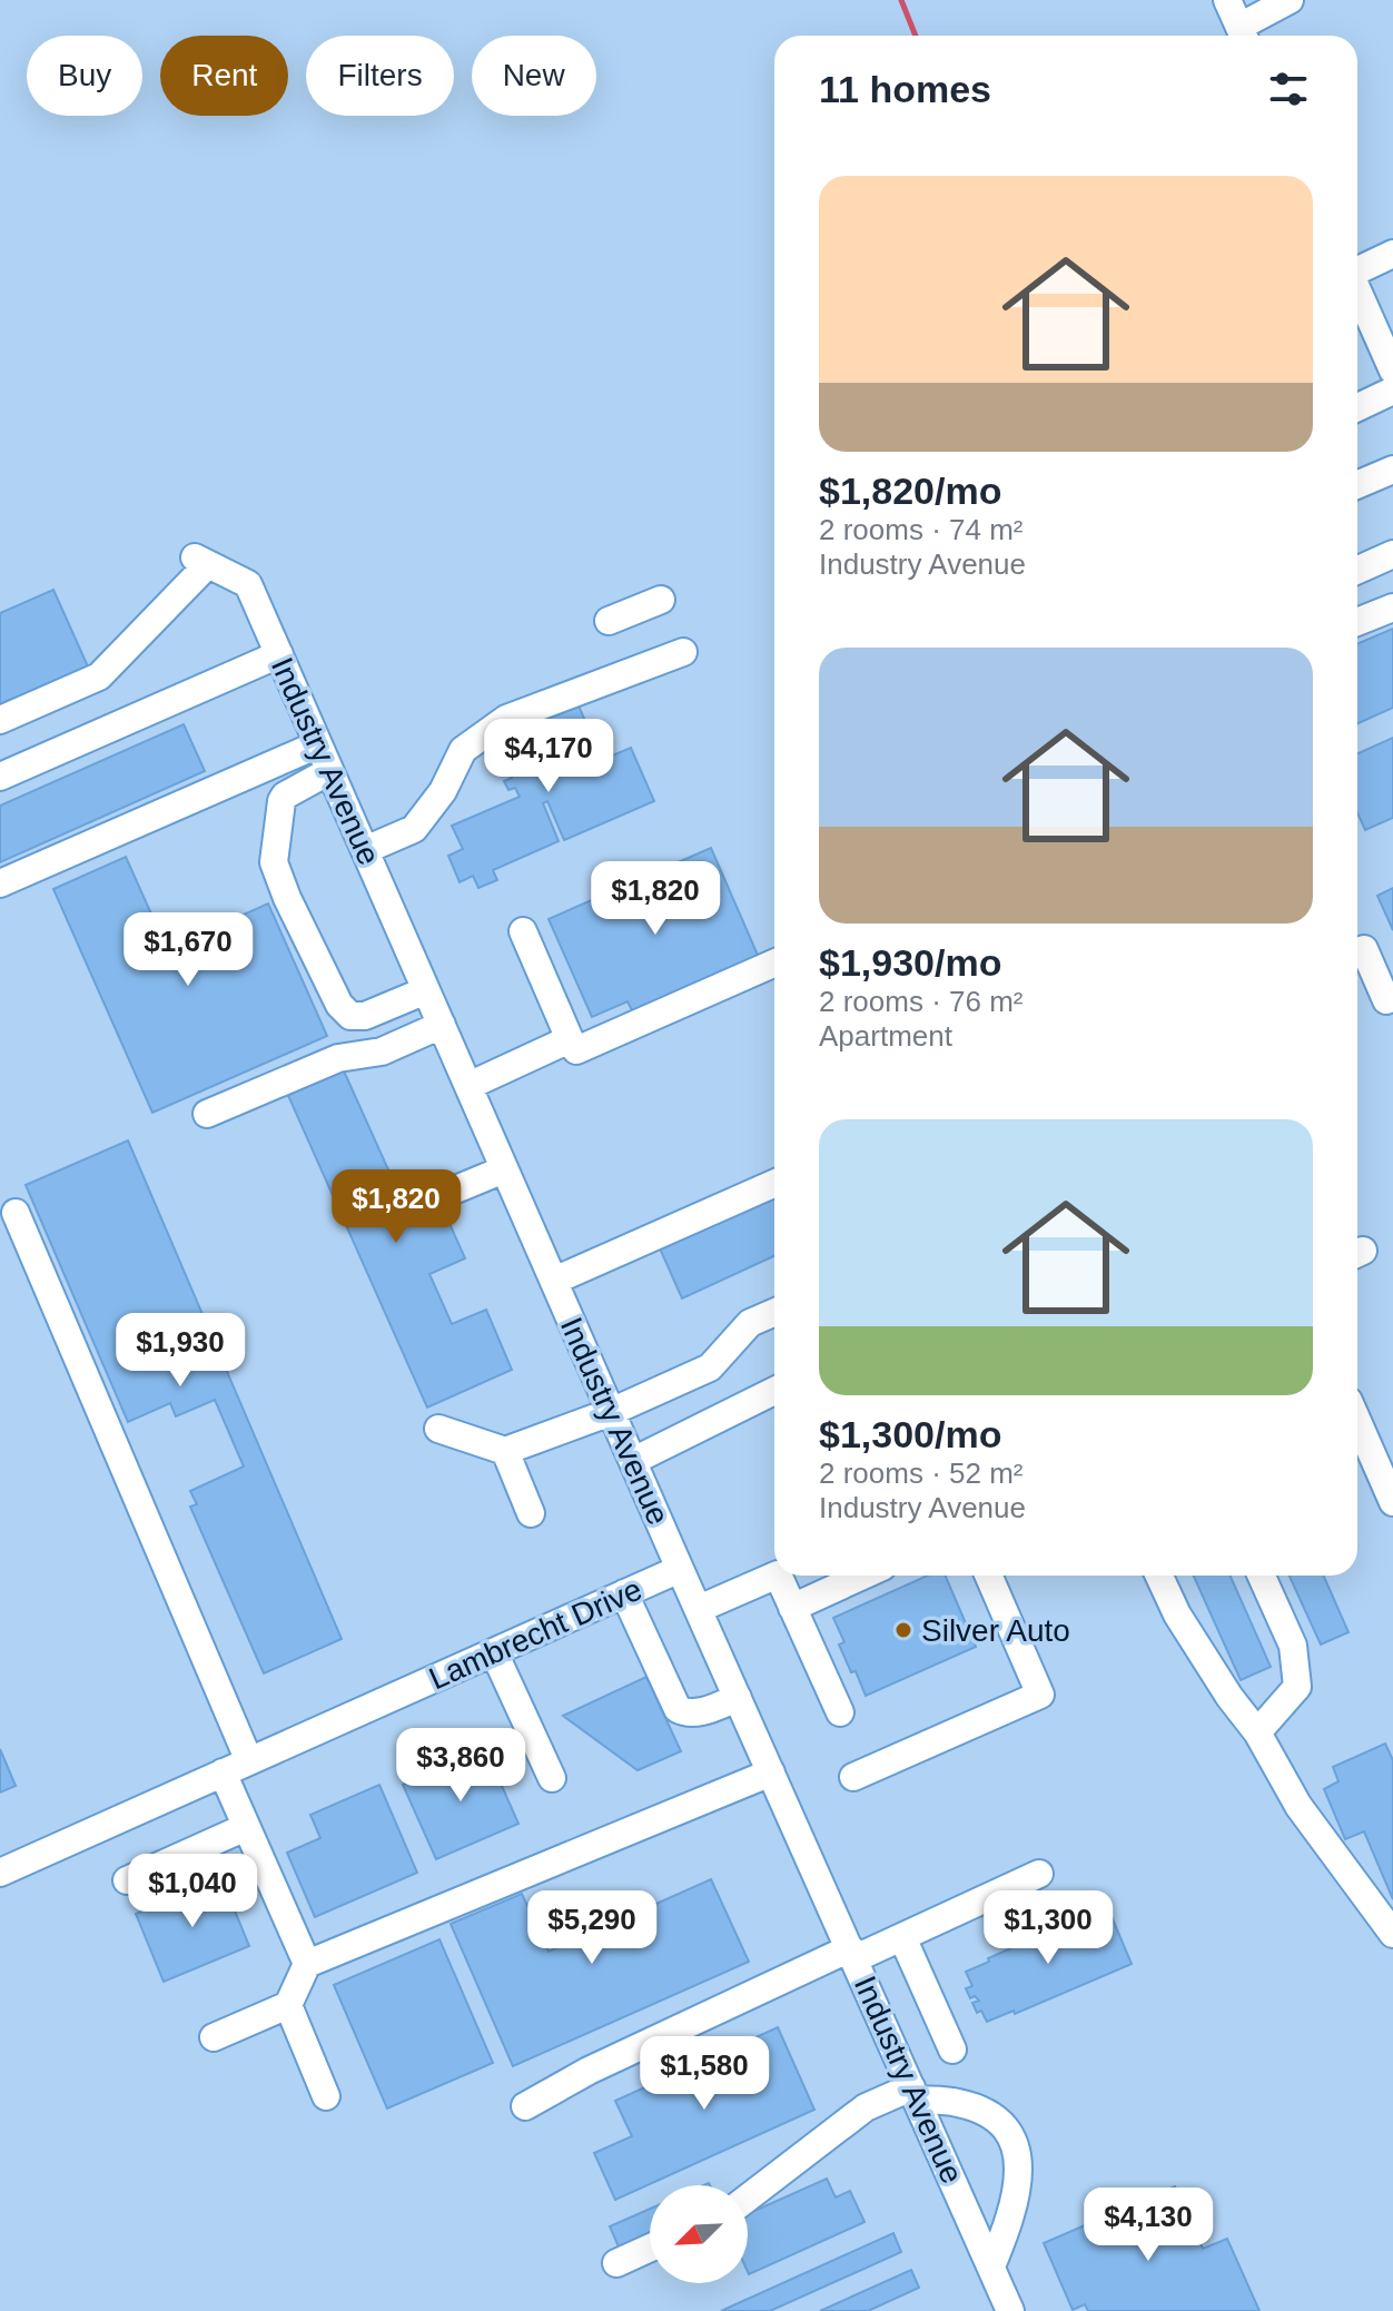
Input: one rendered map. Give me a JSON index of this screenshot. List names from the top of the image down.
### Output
{
  "streets": {
    "street": ["Industry Avenue", "Lambrecht Drive"]
  },
  "crossings": [
    ["Industry Avenue", "Lambrecht Drive"]
  ],
  "places": ["Silver Auto"],
  "north": "bottom left",
  "page": {
    "chip": [
      "Buy",
      "Rent",
      "Filters",
      "New"
    ],
    "heading": "11 homes",
    "list": [
      {
        "name": "$1,820/mo",
        "note": "2 rooms · 74 m² · Industry Avenue"
      },
      {
        "name": "$1,930/mo",
        "note": "2 rooms · 76 m² · Apartment"
      },
      {
        "name": "$1,300/mo",
        "note": "2 rooms · 52 m² · Industry Avenue"
      }
    ],
    "price": [
      "$4,170",
      "$1,820",
      "$1,670",
      "$1,820",
      "$1,930",
      "$3,860",
      "$1,040",
      "$5,290",
      "$1,300",
      "$1,580",
      "$4,130"
    ]
  }
}
